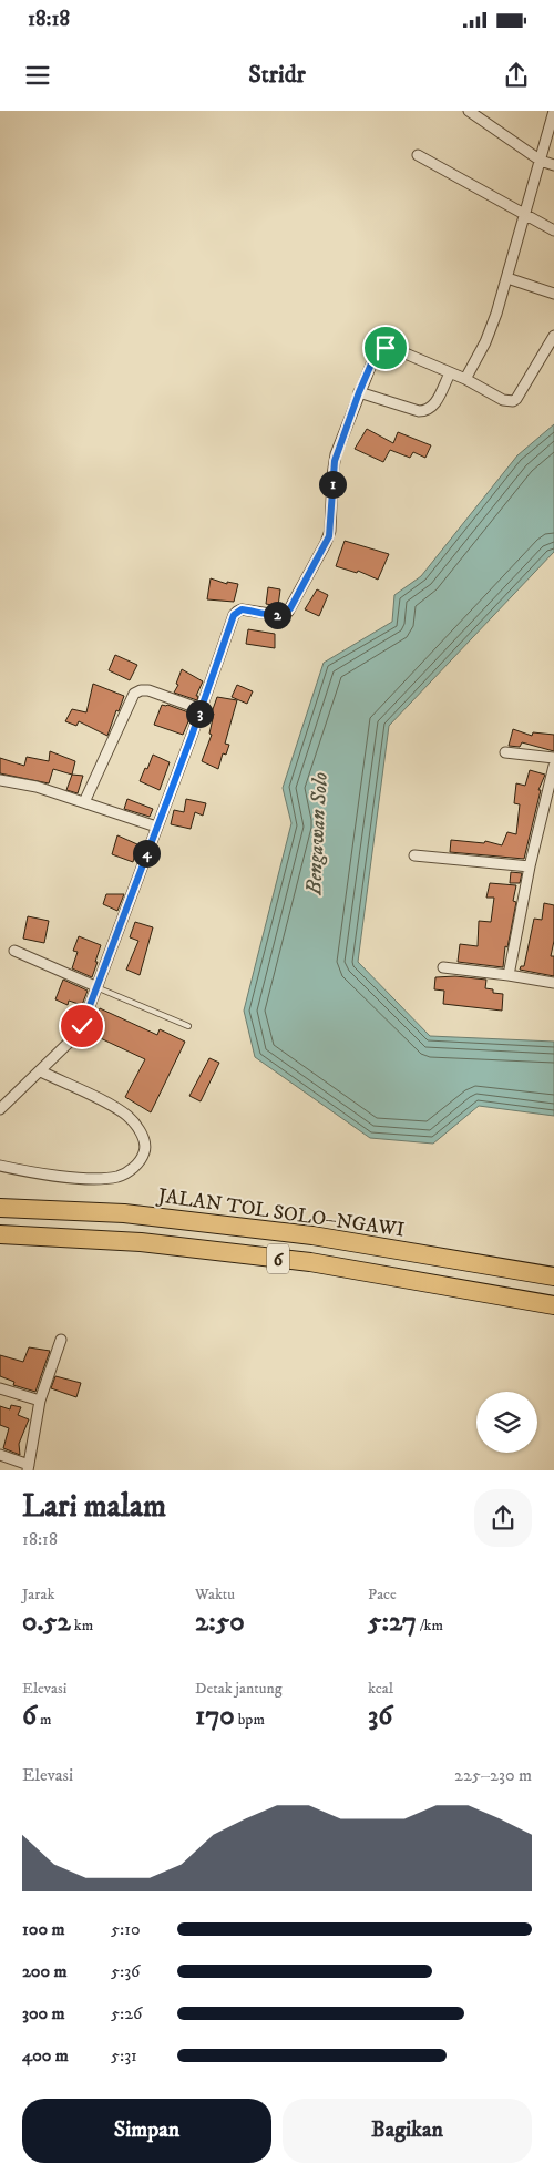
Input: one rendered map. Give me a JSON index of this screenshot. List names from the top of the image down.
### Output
{
  "streets": {
    "highway": ["JALAN TOL SOLO–NGAWI", "6"]
  },
  "water": ["Bengawan Solo"],
  "page": {
    "status": "18:18",
    "header": "Stridr",
    "pins": [
      "1",
      "2",
      "3",
      "4"
    ],
    "heading": ["Lari malam", "18:18"],
    "stats": [
      ["Jarak", "0.52 km"],
      ["Waktu", "2:50"],
      ["Pace", "5:27 /km"],
      ["Elevasi", "6 m"],
      ["Detak jantung", "170 bpm"],
      ["kcal", "36"]
    ],
    "chart": ["Elevasi", "225–230 m"],
    "list": [
      {
        "name": "100 m",
        "note": "5:10"
      },
      {
        "name": "200 m",
        "note": "5:36"
      },
      {
        "name": "300 m",
        "note": "5:26"
      },
      {
        "name": "400 m",
        "note": "5:31"
      }
    ],
    "buttons": ["Simpan", "Bagikan"]
  }
}
